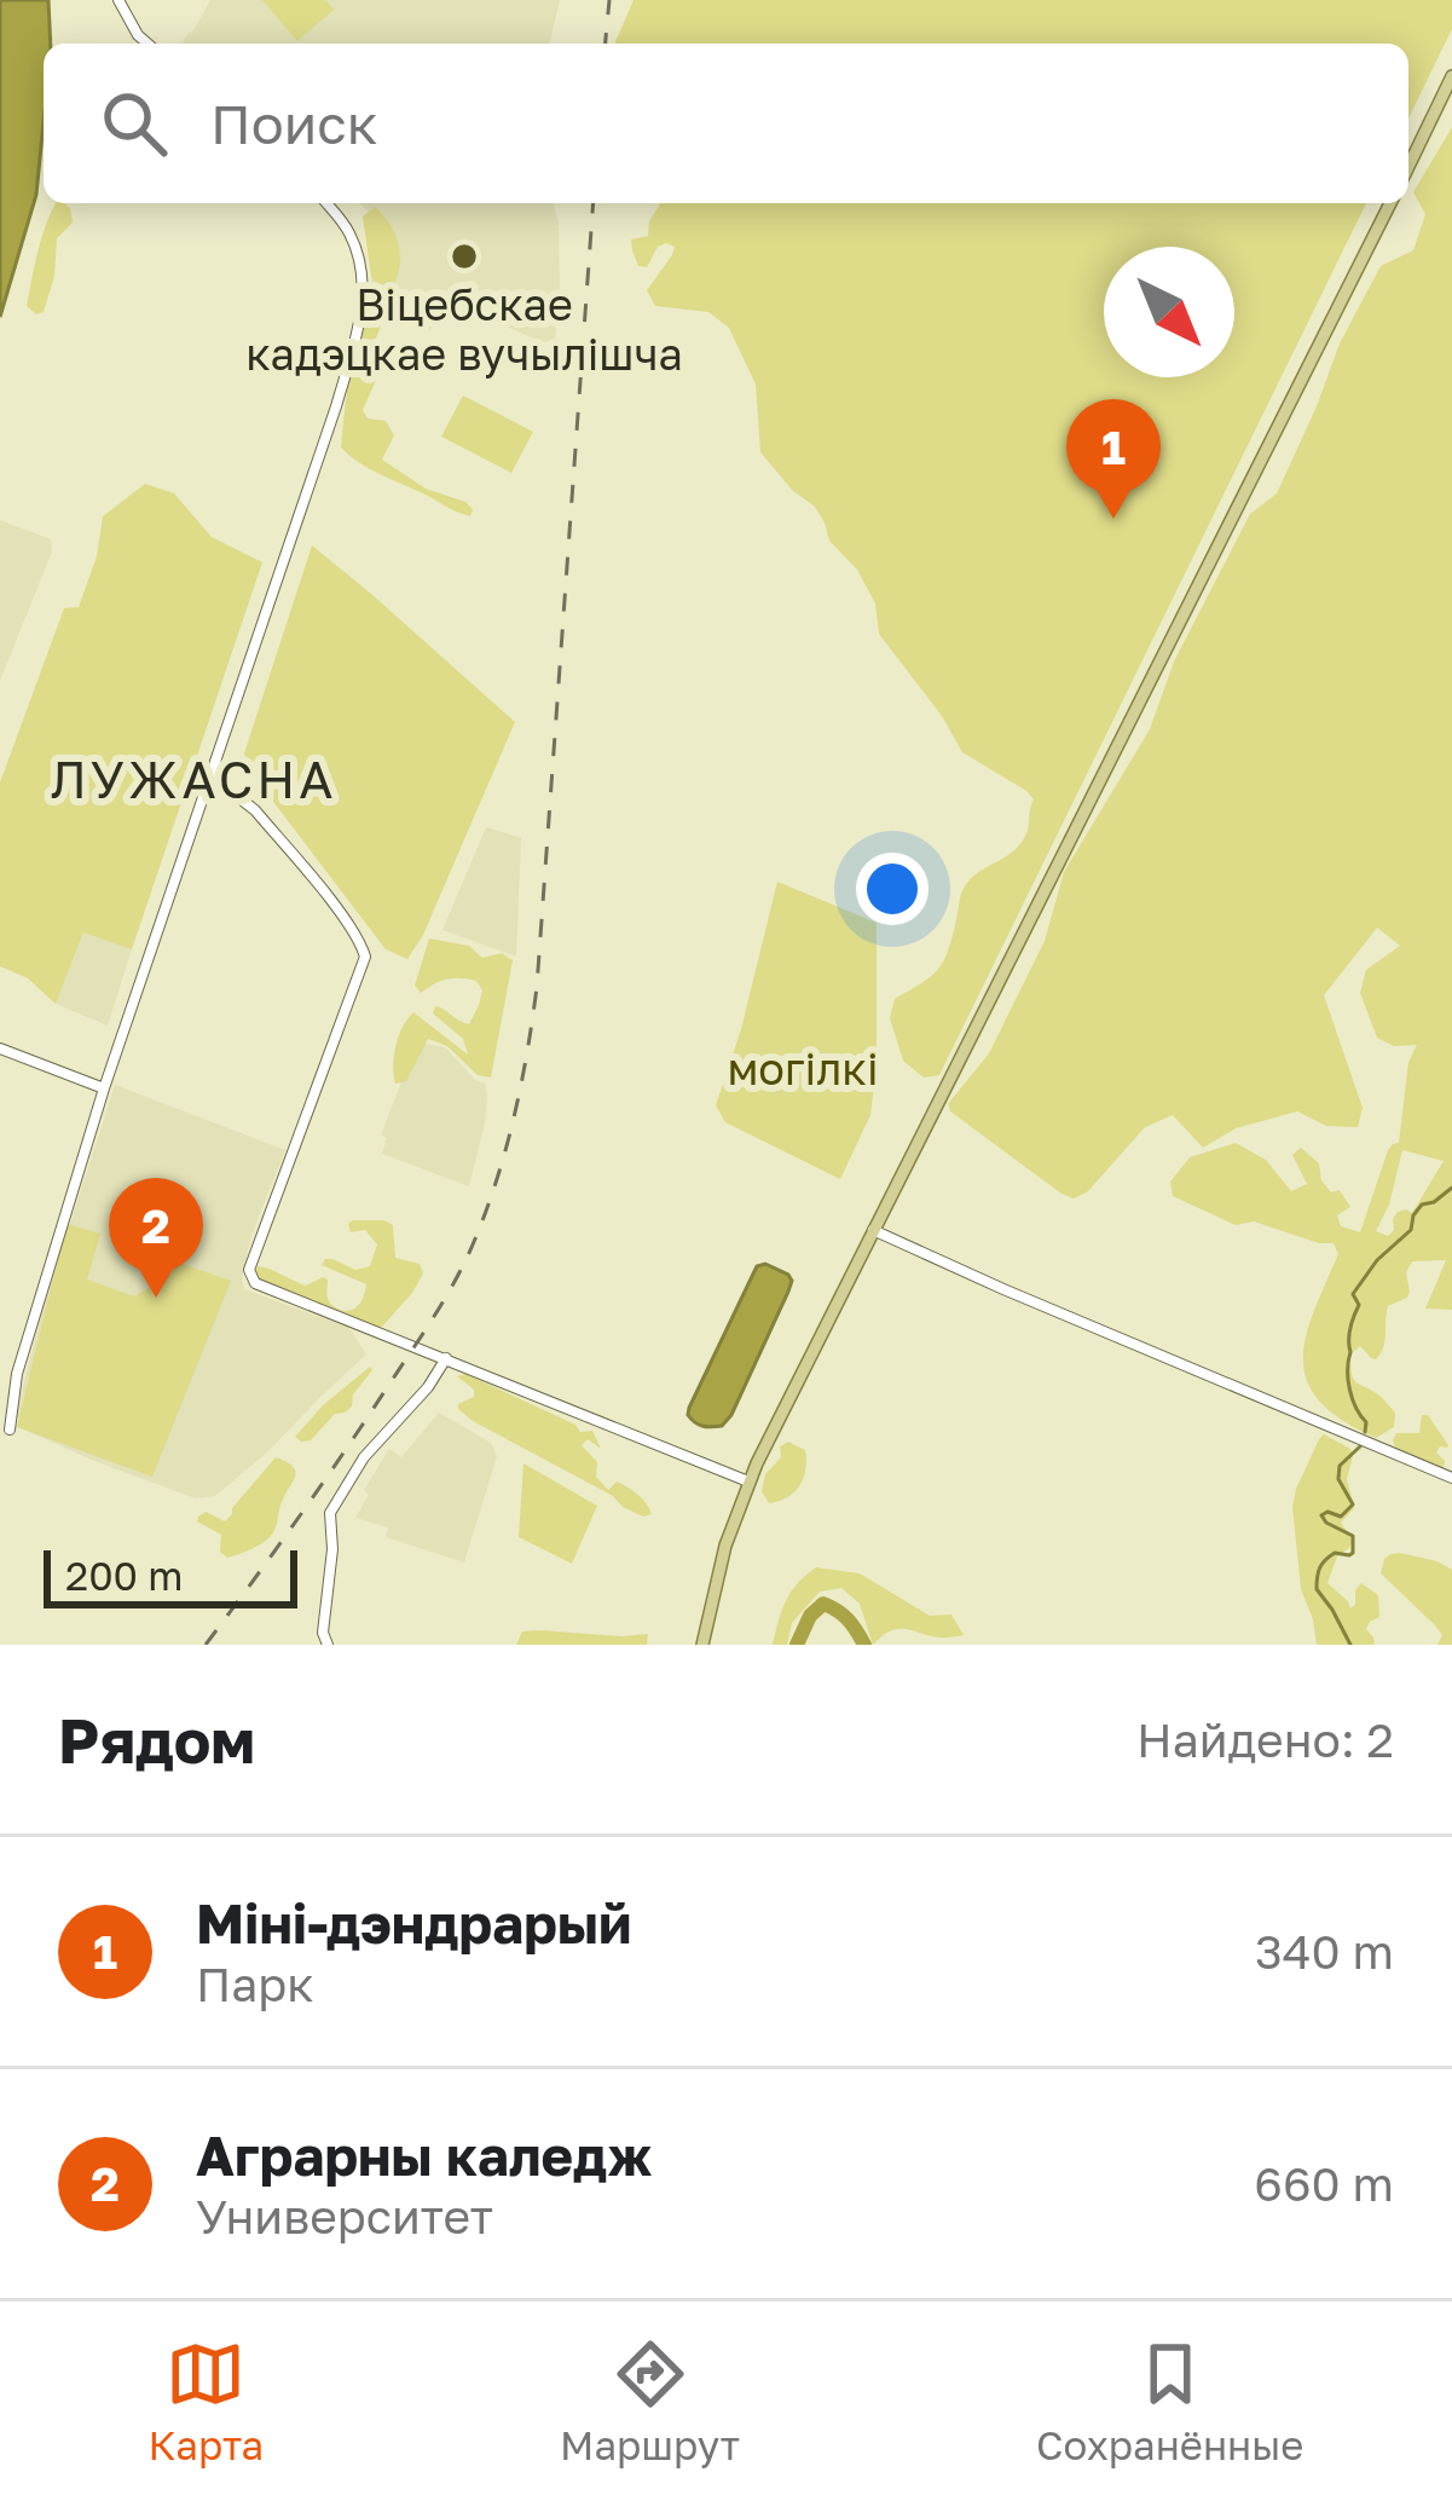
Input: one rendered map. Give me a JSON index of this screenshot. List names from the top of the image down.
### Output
{
  "districts": ["ЛУЖАСНА"],
  "parks": ["могілкі"],
  "places": ["Віцебскае кадэцкае вучылішча"],
  "scale_bar": "200 m",
  "north": "bottom right",
  "page": {
    "search": "Поиск",
    "pins": ["1", "2"],
    "scale": "200 m",
    "heading": ["Рядом", "Найдено: 2"],
    "list": [
      {
        "mark": "1",
        "name": "Міні-дэндрарый",
        "note": "Парк",
        "value": "340 m"
      },
      {
        "mark": "2",
        "name": "Аграрны каледж",
        "note": "Университет",
        "value": "660 m"
      }
    ],
    "nav": ["Карта", "Маршрут", "Сохранённые"]
  }
}
